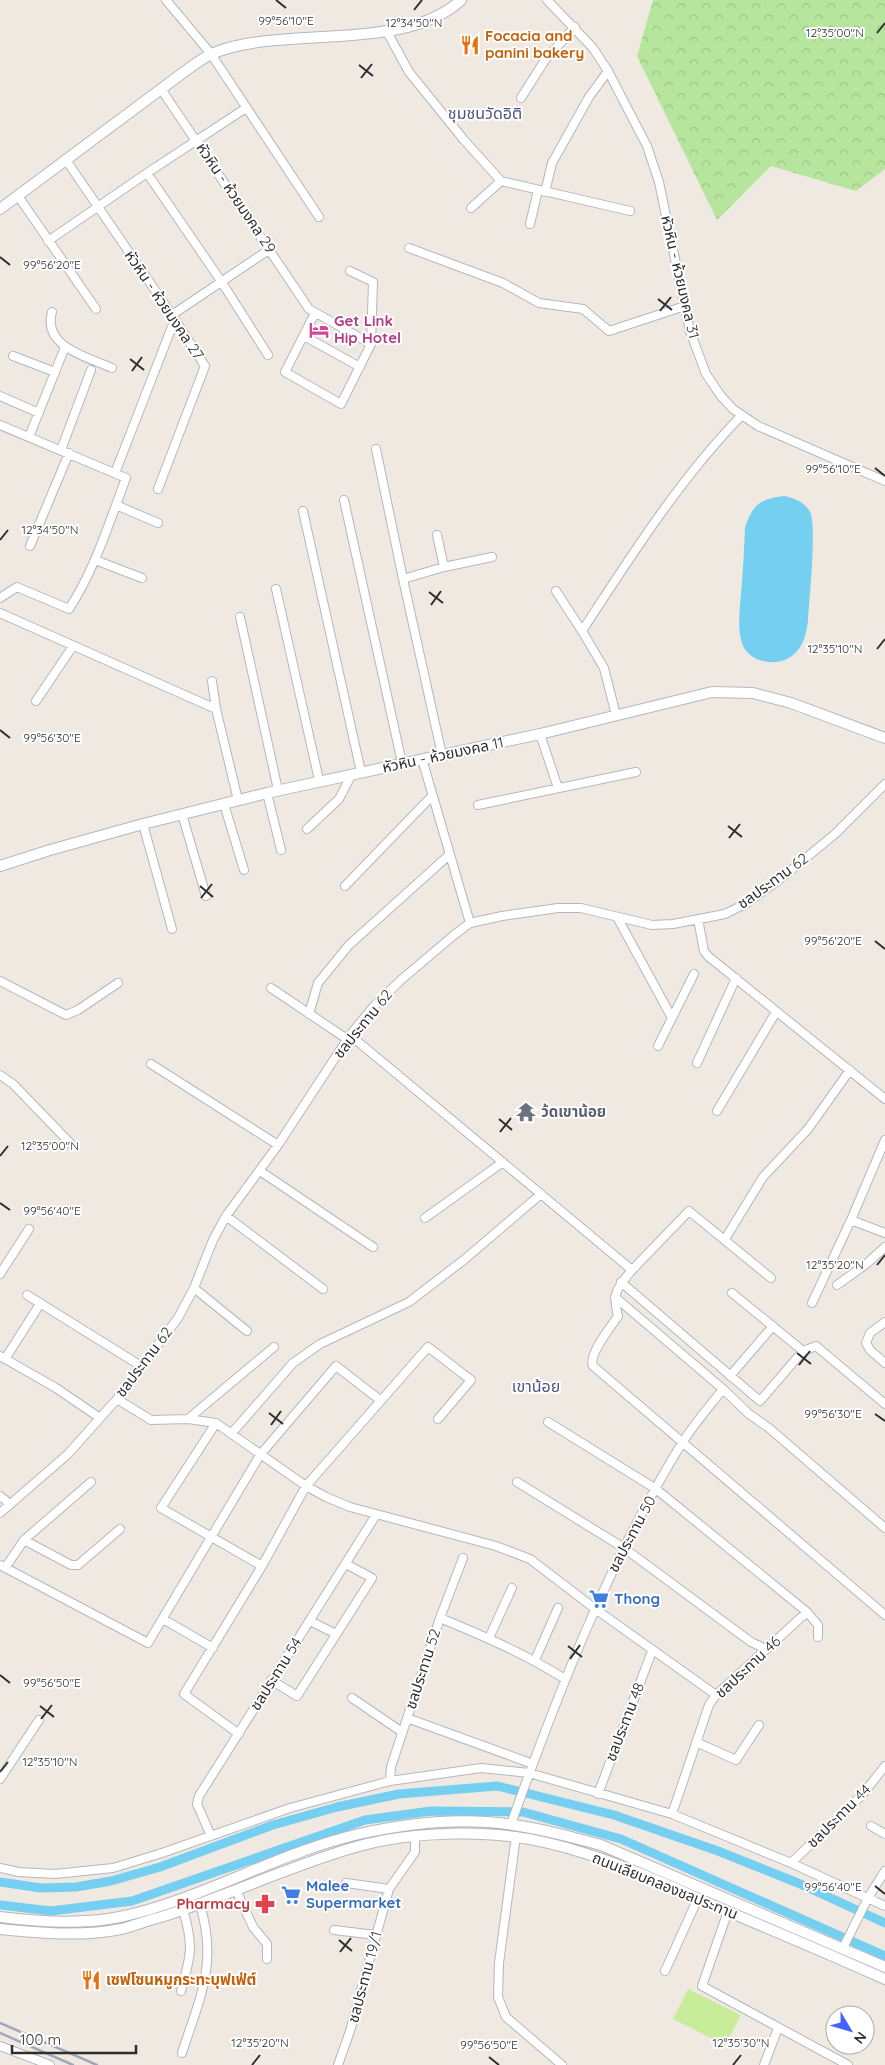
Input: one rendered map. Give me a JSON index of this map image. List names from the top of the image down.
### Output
{
  "streets": {
    "street": [
      "หัวหิน - ห้วยมงคล 29",
      "หัวหิน - ห้วยมงคล 31",
      "หัวหิน - ห้วยมงคล 27",
      "หัวหิน - ห้วยมงคล 11",
      "ชลประทาน 62",
      "ชลประทาน 50",
      "ชลประทาน 46",
      "ชลประทาน 52",
      "ชลประทาน 54",
      "ชลประทาน 48",
      "ชลประทาน 44",
      "ถนนเลียบคลองชลประทาน",
      "ชลประทาน 19/1"
    ]
  },
  "crossings": [
    ["ชลประทาน 50", "ถนนเลียบคลองชลประทาน"],
    ["ถนนเลียบคลองชลประทาน", "ชลประทาน 19/1"]
  ],
  "districts": ["ชุมชนวัดอิติ", "เขาน้อย"],
  "places": {
    "restaurant": ["Focacia and panini bakery", "เซฟโซนหมูกระทะบุฟเฟ่ต์"],
    "hotel": ["Get Link Hip Hotel"],
    "temple": ["ว้ดเขาน้อย"],
    "supermarket": ["Thong", "Malee Supermarket"],
    "pharmacy": ["Pharmacy"]
  },
  "scale_bar": "100 m",
  "north": "bottom right",
  "coordinates": [
    "99°56'10\"E",
    "12°34'50\"N",
    "12°35'00\"N",
    "99°56'20\"E",
    "12°35'10\"N",
    "99°56'30\"E",
    "99°56'40\"E",
    "12°35'20\"N",
    "99°56'50\"E",
    "12°35'30\"N"
  ]
}
